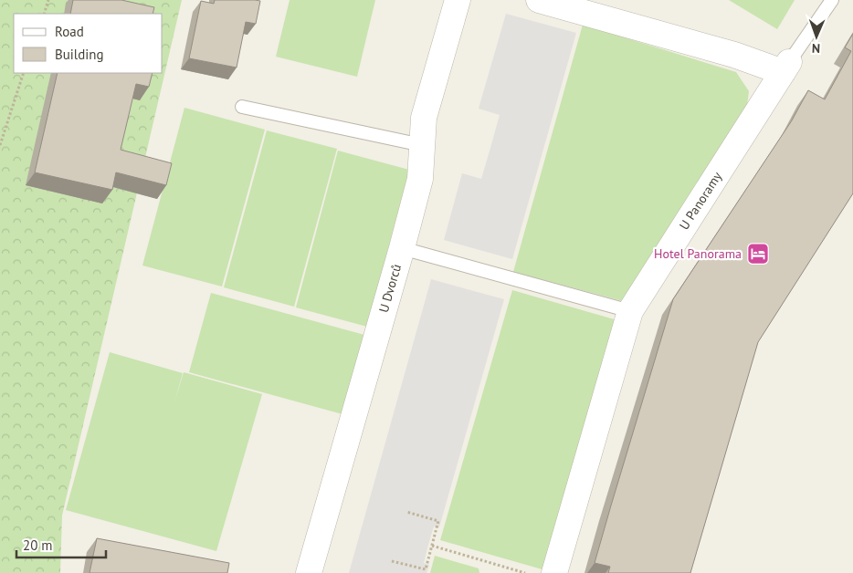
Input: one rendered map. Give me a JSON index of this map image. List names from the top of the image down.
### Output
{
  "streets": {
    "street": ["U Panoramy", "U Dvorců"]
  },
  "places": {
    "hotel": ["Hotel Panorama"]
  },
  "legend": ["Road", "Building"],
  "scale_bar": "20 m",
  "north": "bottom"
}
